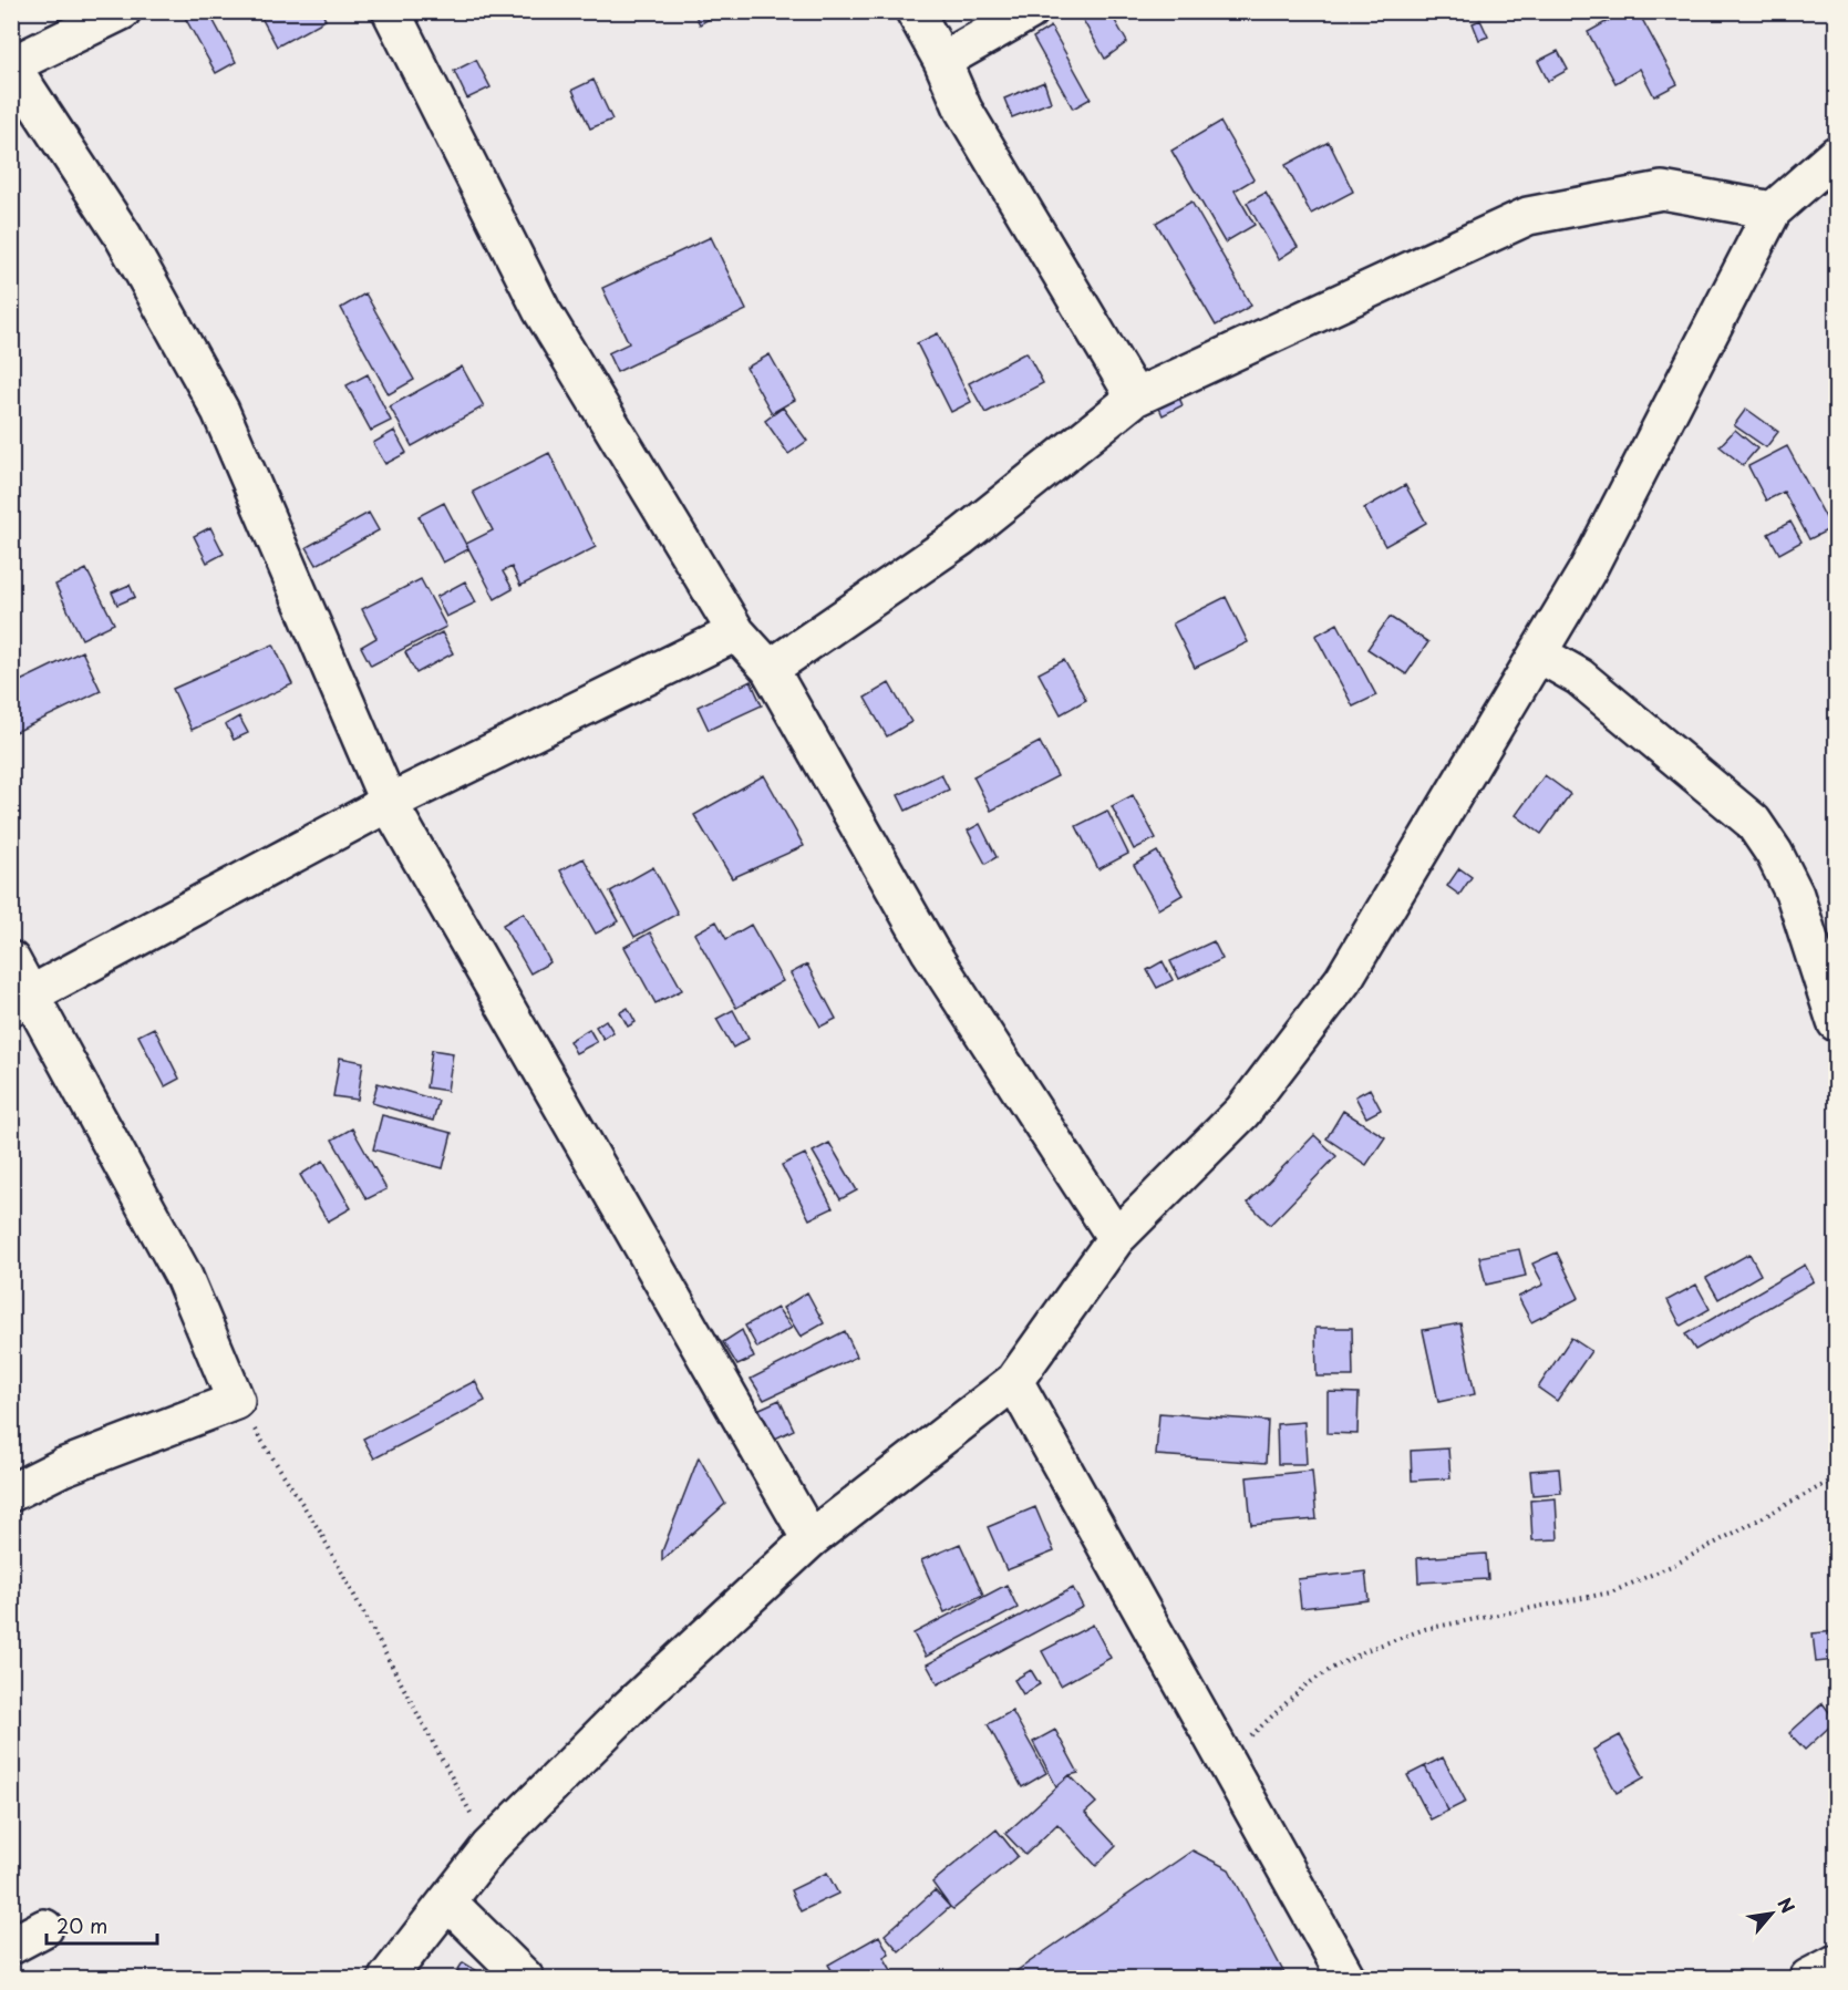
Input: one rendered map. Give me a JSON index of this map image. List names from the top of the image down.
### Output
{
  "scale_bar": "20 m",
  "north": "top right"
}
